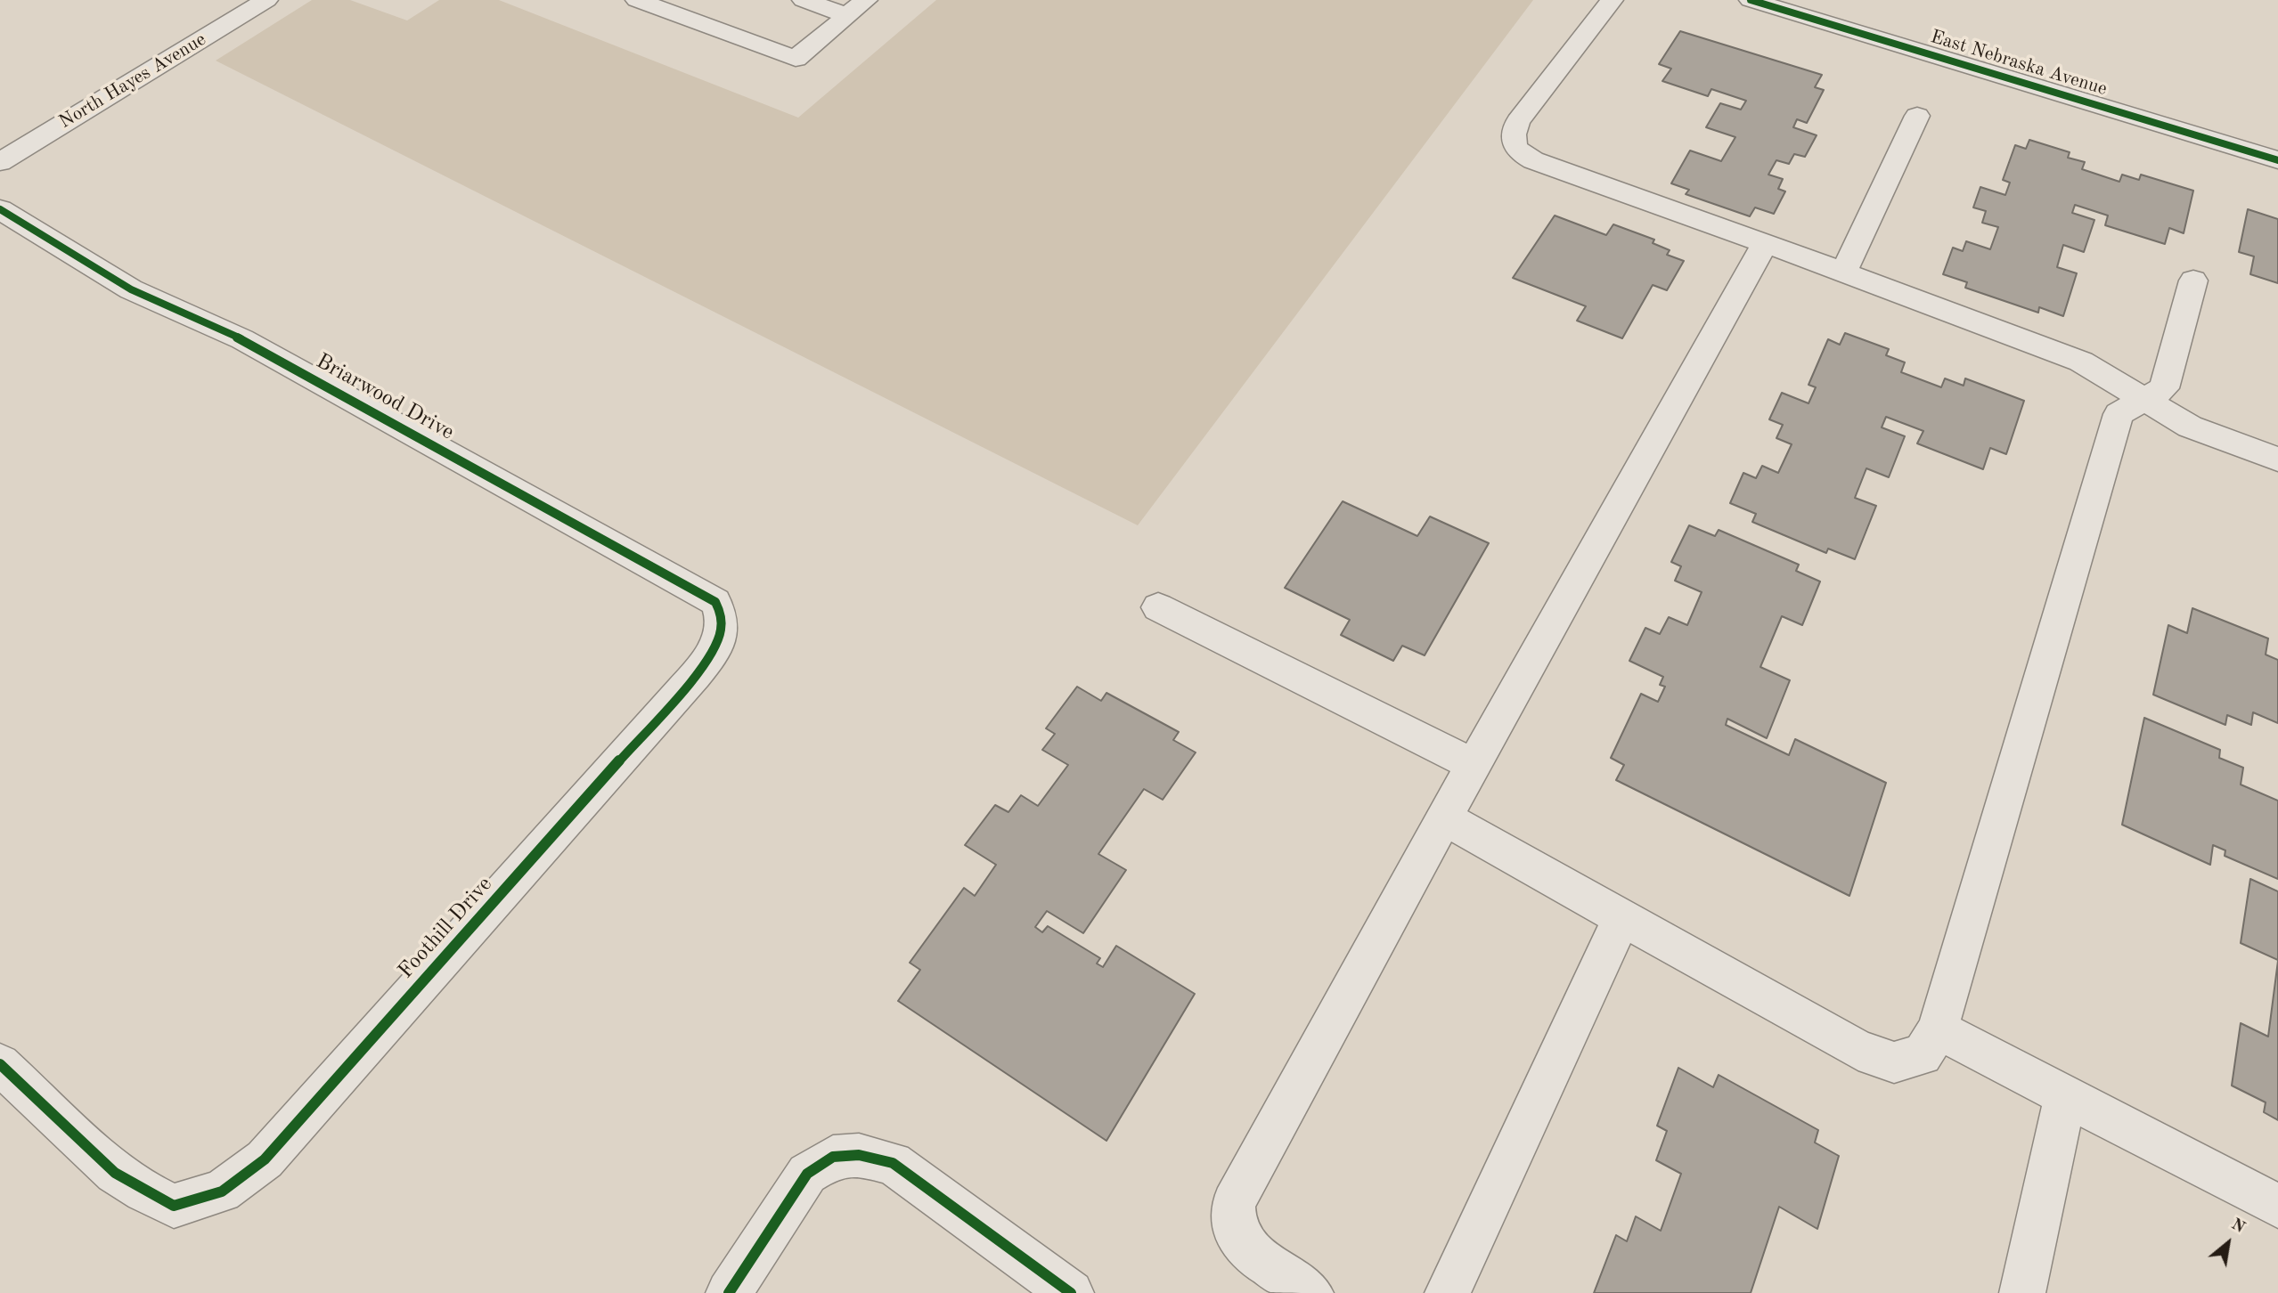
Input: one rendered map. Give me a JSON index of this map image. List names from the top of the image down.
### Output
{
  "streets": {
    "street": [
      "East Nebraska Avenue",
      "North Hayes Avenue",
      "Briarwood Drive",
      "Foothill Drive"
    ]
  },
  "crossings": [
    ["Briarwood Drive", "Foothill Drive"]
  ],
  "north": "top right"
}
